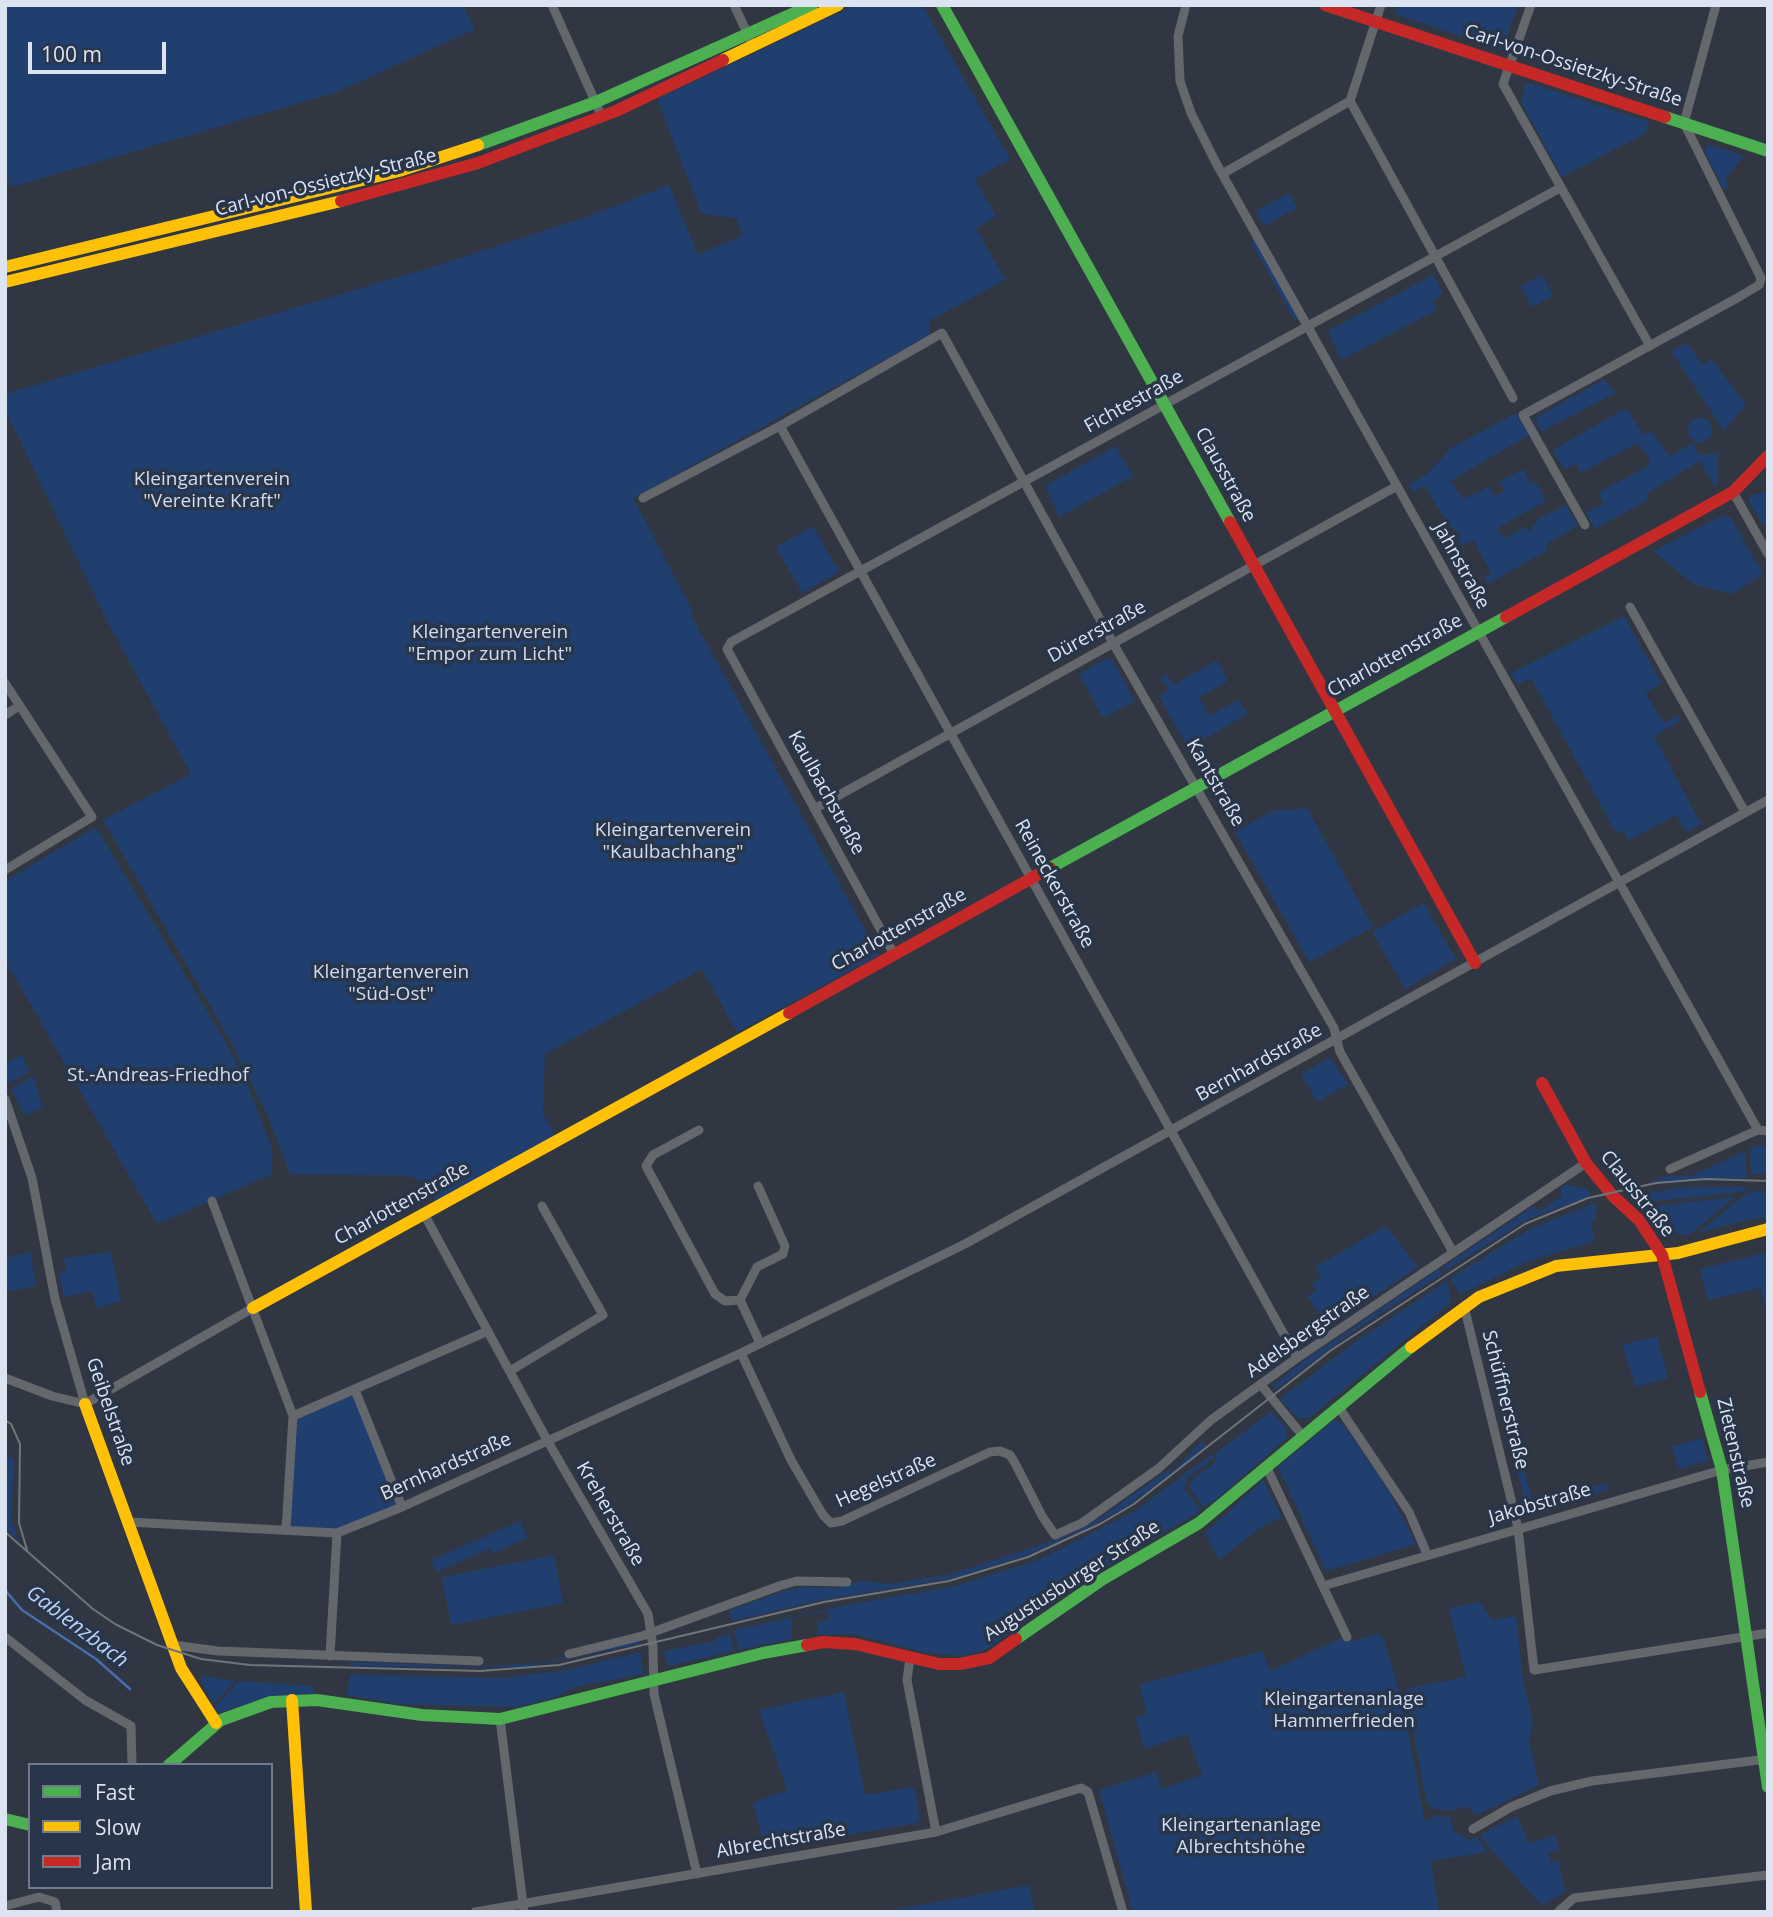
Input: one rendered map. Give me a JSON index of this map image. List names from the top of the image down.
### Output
{
  "streets": {
    "street": [
      "Carl-von-Ossietzky-Straße",
      "Fichtestraße",
      "Clausstraße",
      "Jahnstraße",
      "Dürerstraße",
      "Charlottenstraße",
      "Kantstraße",
      "Kaulbachstraße",
      "Reineckerstraße",
      "Bernhardstraße",
      "Adelsbergstraße",
      "Schüffnerstraße",
      "Geibelstraße",
      "Zietenstraße",
      "Hegelstraße",
      "Jakobstraße",
      "Kreherstraße",
      "Augustusburger Straße",
      "Albrechtstraße"
    ]
  },
  "crossings": [
    ["Fichtestraße", "Clausstraße"],
    ["Fichtestraße", "Jahnstraße"],
    ["Fichtestraße", "Kantstraße"],
    ["Fichtestraße", "Kaulbachstraße"],
    ["Fichtestraße", "Reineckerstraße"],
    ["Clausstraße", "Dürerstraße"],
    ["Clausstraße", "Charlottenstraße"],
    ["Clausstraße", "Bernhardstraße"],
    ["Clausstraße", "Adelsbergstraße"],
    ["Clausstraße", "Zietenstraße"],
    ["Clausstraße", "Augustusburger Straße"],
    ["Jahnstraße", "Dürerstraße"],
    ["Jahnstraße", "Charlottenstraße"],
    ["Jahnstraße", "Bernhardstraße"],
    ["Dürerstraße", "Kantstraße"],
    ["Dürerstraße", "Kaulbachstraße"],
    ["Dürerstraße", "Reineckerstraße"],
    ["Charlottenstraße", "Kantstraße"],
    ["Charlottenstraße", "Kaulbachstraße"],
    ["Charlottenstraße", "Reineckerstraße"],
    ["Charlottenstraße", "Geibelstraße"],
    ["Charlottenstraße", "Kreherstraße"],
    ["Kantstraße", "Reineckerstraße"],
    ["Kantstraße", "Bernhardstraße"],
    ["Kantstraße", "Adelsbergstraße"],
    ["Reineckerstraße", "Bernhardstraße"],
    ["Reineckerstraße", "Adelsbergstraße"],
    ["Bernhardstraße", "Geibelstraße"],
    ["Bernhardstraße", "Hegelstraße"],
    ["Bernhardstraße", "Kreherstraße"],
    ["Adelsbergstraße", "Hegelstraße"],
    ["Schüffnerstraße", "Zietenstraße"],
    ["Schüffnerstraße", "Jakobstraße"],
    ["Schüffnerstraße", "Augustusburger Straße"],
    ["Geibelstraße", "Augustusburger Straße"],
    ["Zietenstraße", "Jakobstraße"],
    ["Zietenstraße", "Augustusburger Straße"],
    ["Kreherstraße", "Augustusburger Straße"],
    ["Kreherstraße", "Albrechtstraße"]
  ],
  "water": ["Gablenzbach"],
  "parks": [
    "Kleingartenverein \"Vereinte Kraft\"",
    "Kleingartenverein \"Empor zum Licht\"",
    "Kleingartenverein \"Kaulbachhang\"",
    "Kleingartenverein \"Süd-Ost\"",
    "St.-Andreas-Friedhof",
    "Kleingartenanlage Hammerfrieden",
    "Kleingartenanlage Albrechtshöhe"
  ],
  "legend": ["Fast", "Slow", "Jam"],
  "scale_bar": "100 m"
}
